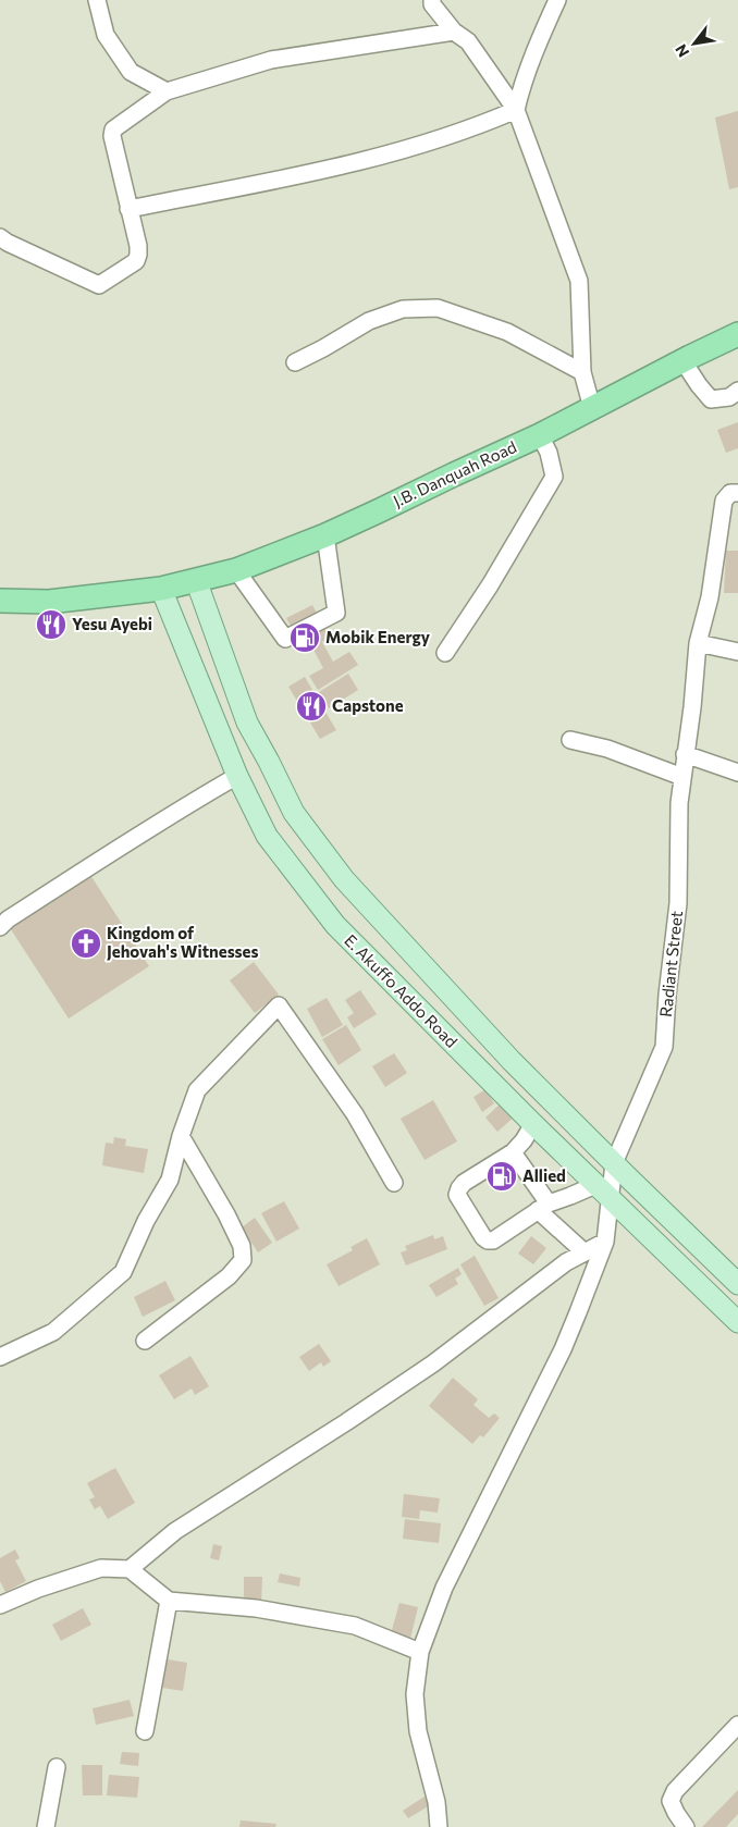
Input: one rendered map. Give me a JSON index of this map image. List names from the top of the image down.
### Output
{
  "streets": {
    "highway": ["J.B. Danquah Road"],
    "main road": ["E. Akuffo Addo Road"],
    "street": ["Radiant Street"]
  },
  "crossings": [
    ["J.B. Danquah Road", "E. Akuffo Addo Road"],
    ["Radiant Street", "E. Akuffo Addo Road"]
  ],
  "places": {
    "restaurant": ["Yesu Ayebi", "Capstone"],
    "fuel station": ["Mobik Energy", "Allied"],
    "church": ["Kingdom of Jehovah's Witnesses"]
  },
  "north": "bottom left"
}
